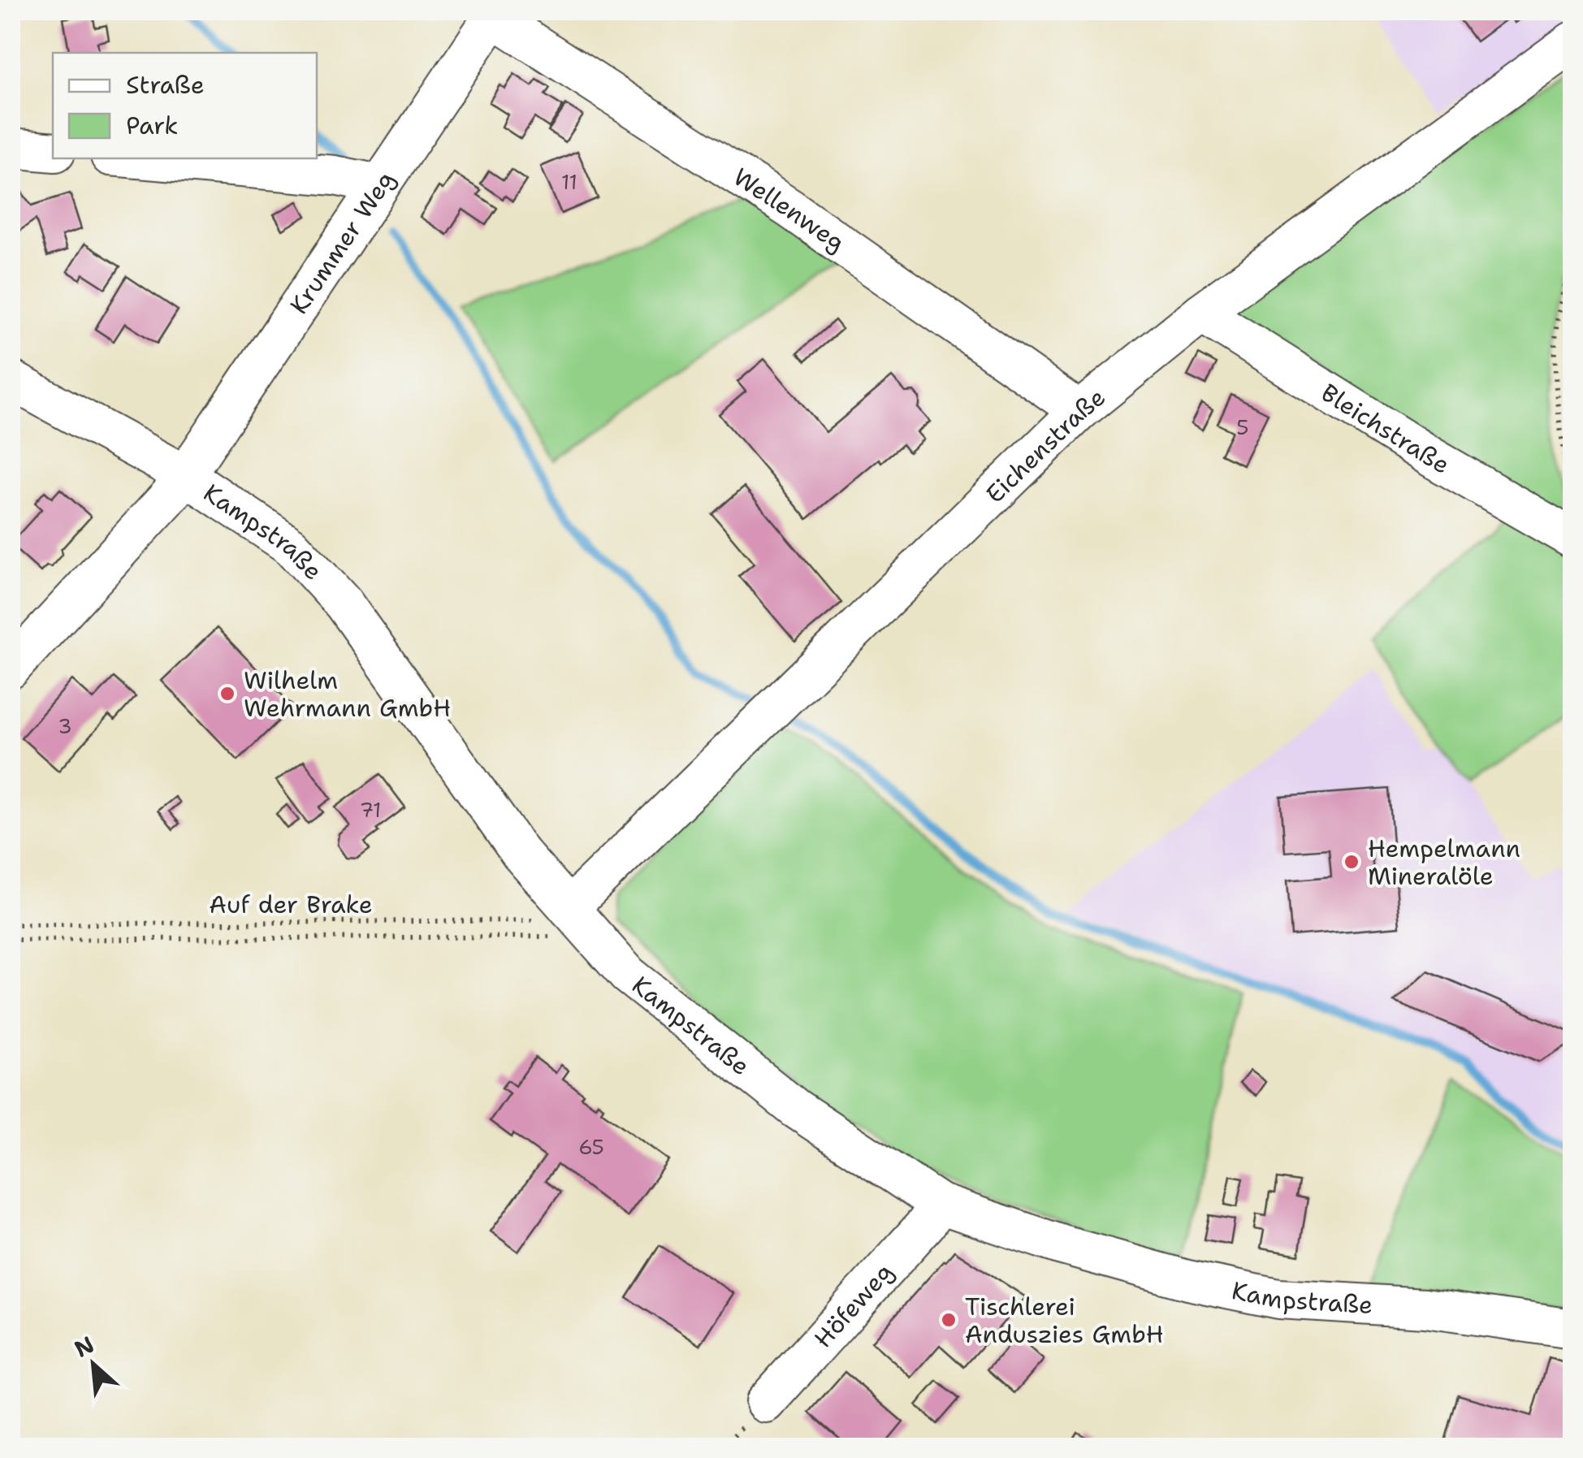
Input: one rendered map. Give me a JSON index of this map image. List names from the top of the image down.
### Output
{
  "streets": {
    "street": [
      "Wellenweg",
      "Krummer Weg",
      "Bleichstraße",
      "Eichenstraße",
      "Kampstraße",
      "Höfeweg"
    ],
    "path": ["Auf der Brake"]
  },
  "crossings": [
    ["Wellenweg", "Krummer Weg"],
    ["Wellenweg", "Eichenstraße"],
    ["Krummer Weg", "Kampstraße"],
    ["Bleichstraße", "Eichenstraße"],
    ["Eichenstraße", "Kampstraße"],
    ["Eichenstraße", "Auf der Brake"],
    ["Kampstraße", "Auf der Brake"],
    ["Kampstraße", "Höfeweg"]
  ],
  "places": ["Wilhelm Wehrmann GmbH", "Hempelmann Mineralöle", "Tischlerei Anduszies GmbH"],
  "house_numbers": [
    "11",
    "5",
    "3",
    "71",
    "65"
  ],
  "legend": ["Straße", "Park"],
  "north": "top left"
}
